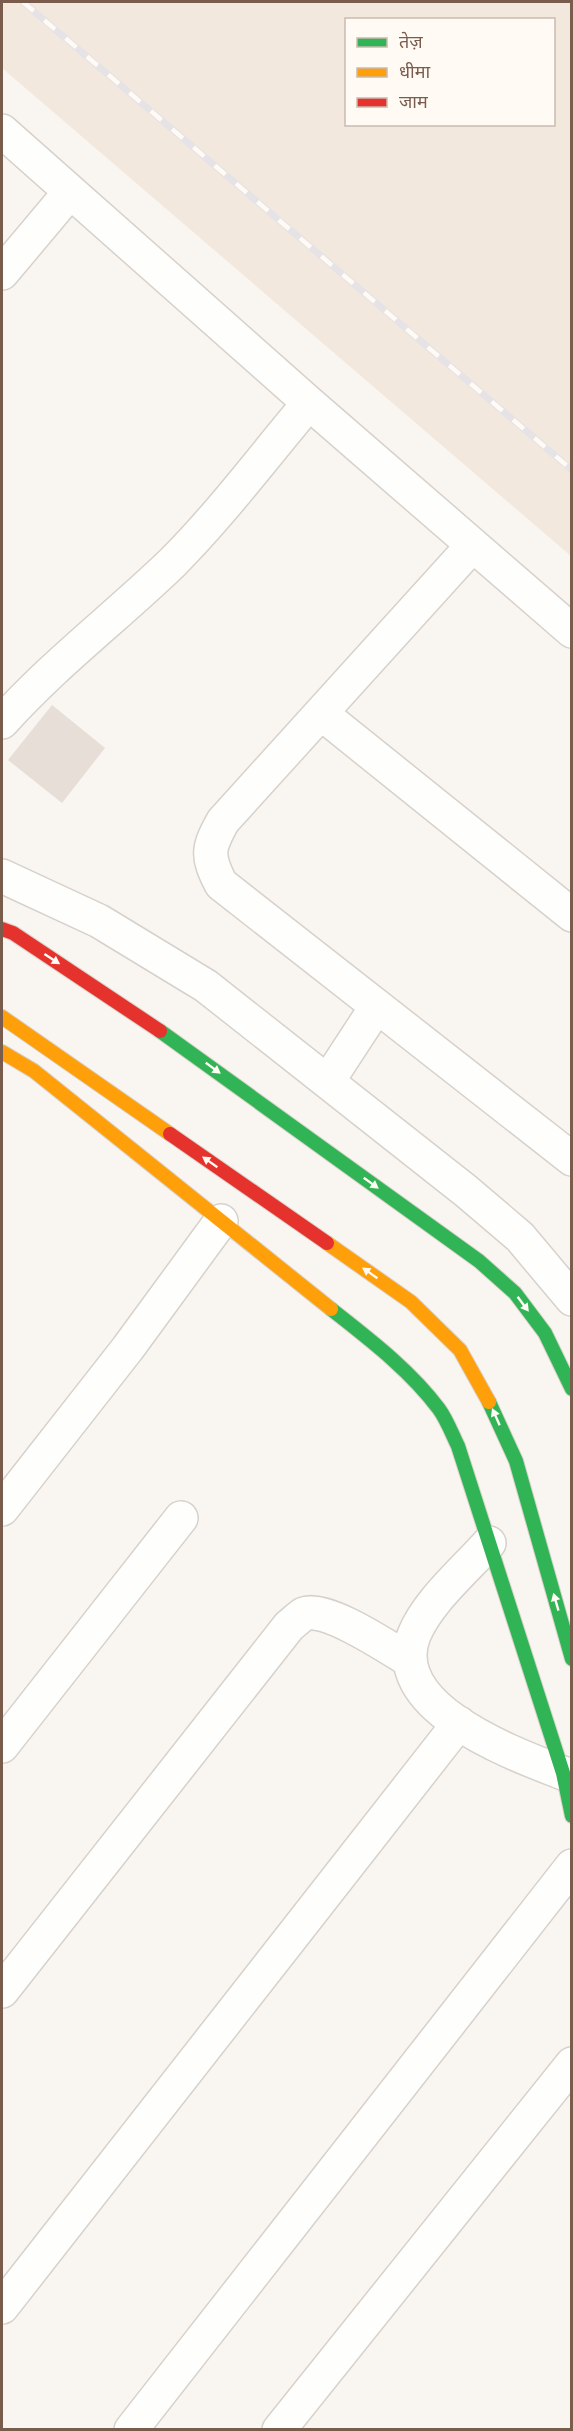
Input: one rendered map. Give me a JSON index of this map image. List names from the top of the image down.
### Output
{
  "legend": ["तेज़", "धीमा", "जाम"]
}
